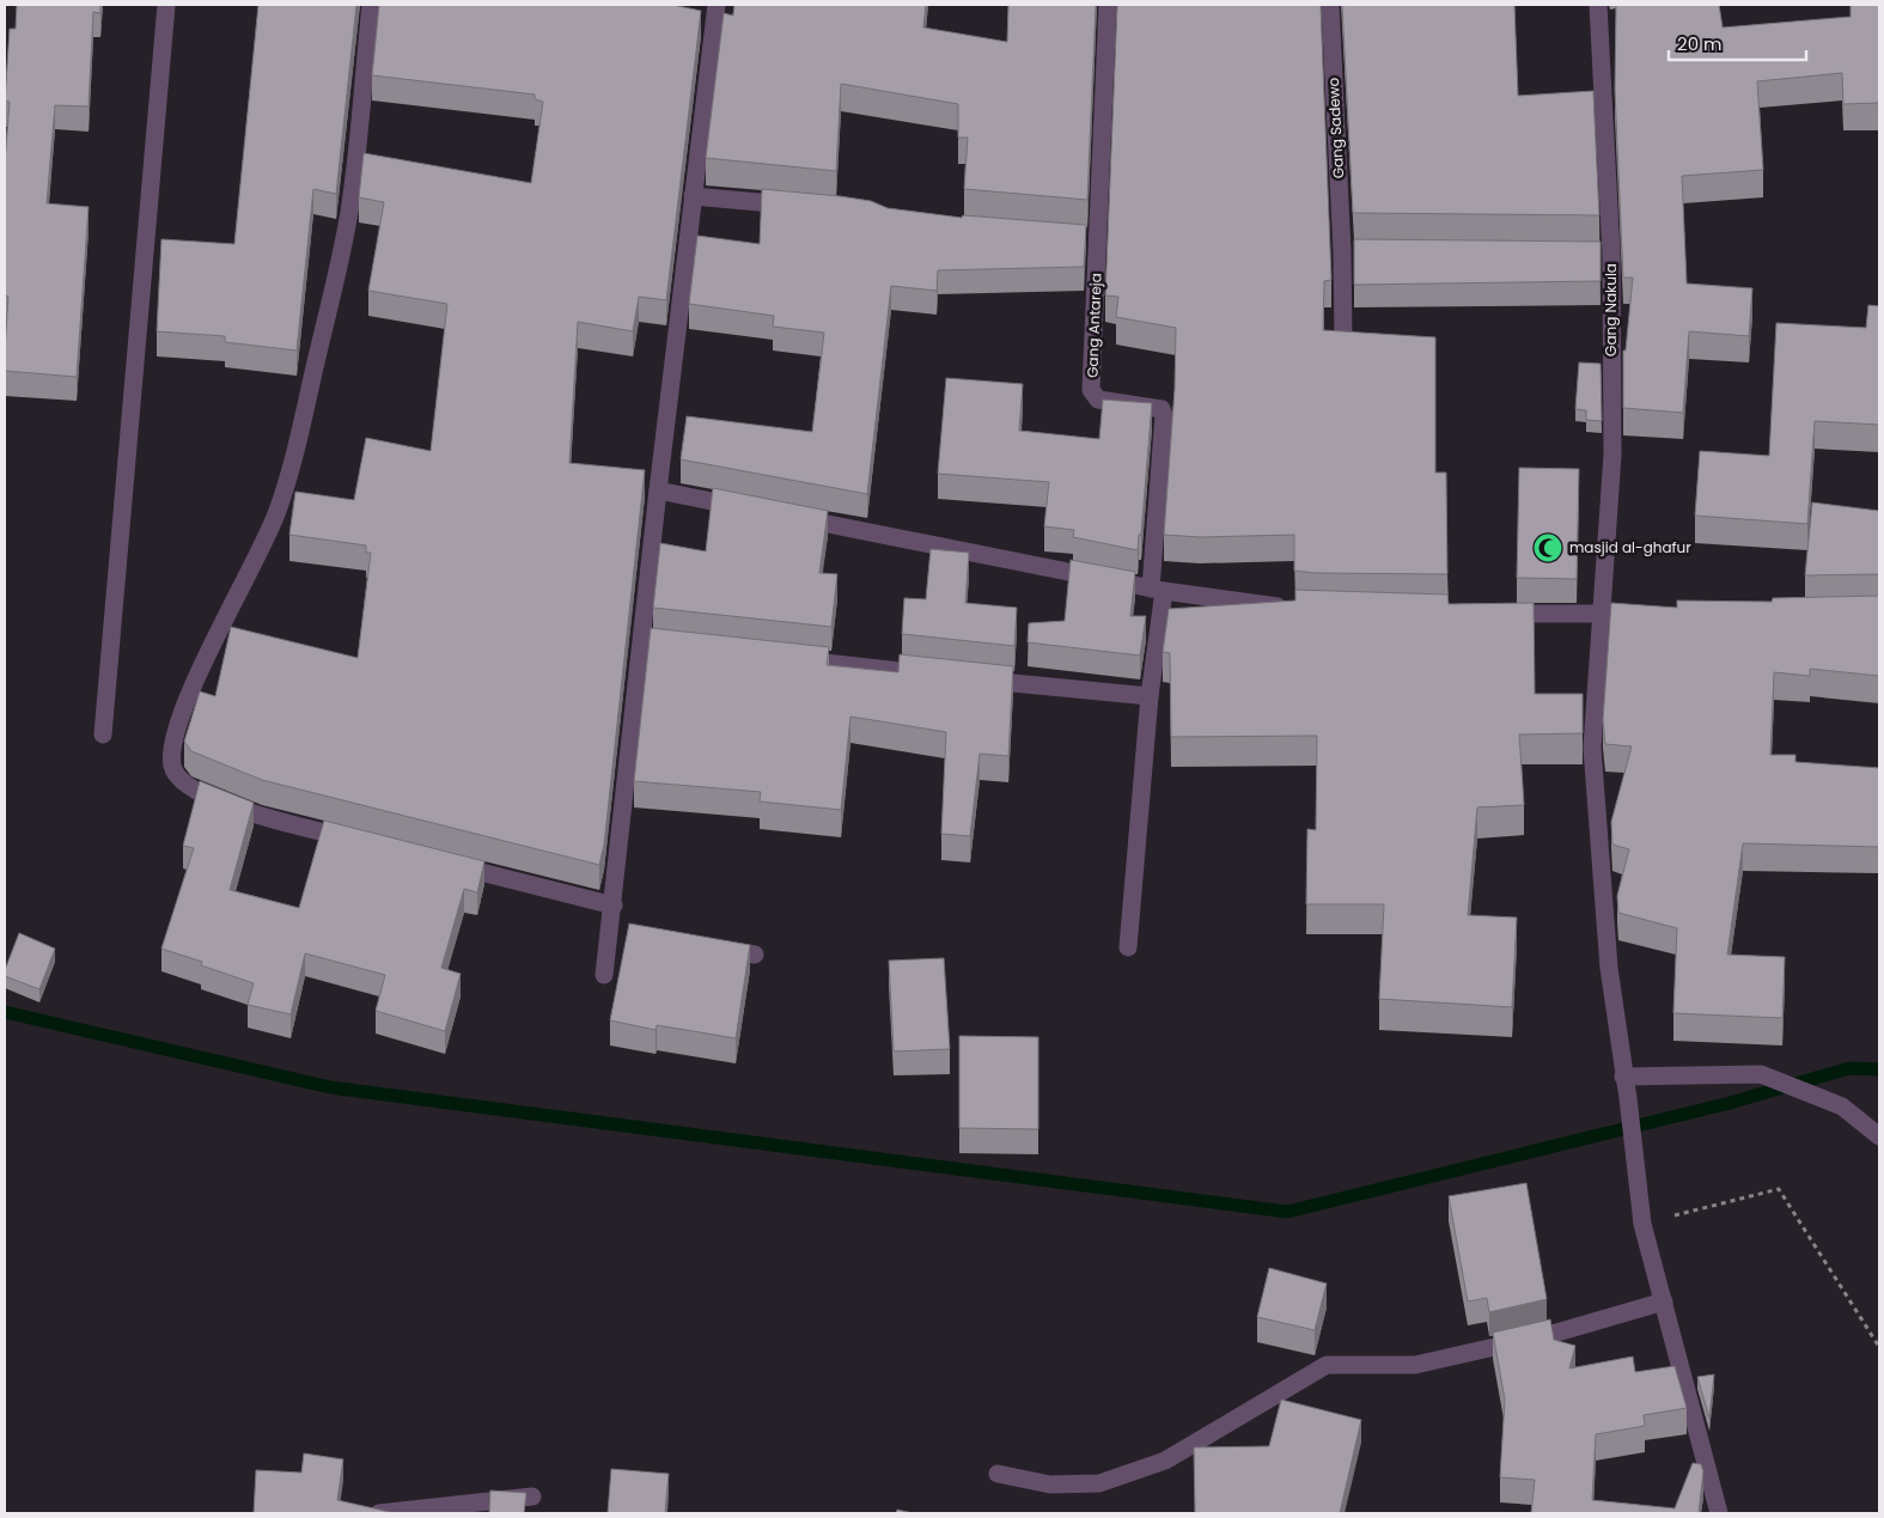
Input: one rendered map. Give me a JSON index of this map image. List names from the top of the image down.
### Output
{
  "streets": {
    "street": ["Gang Sadewo", "Gang Nakula", "Gang Antareja"]
  },
  "places": {
    "mosque": ["masjid al-ghafur"]
  },
  "scale_bar": "20 m"
}
